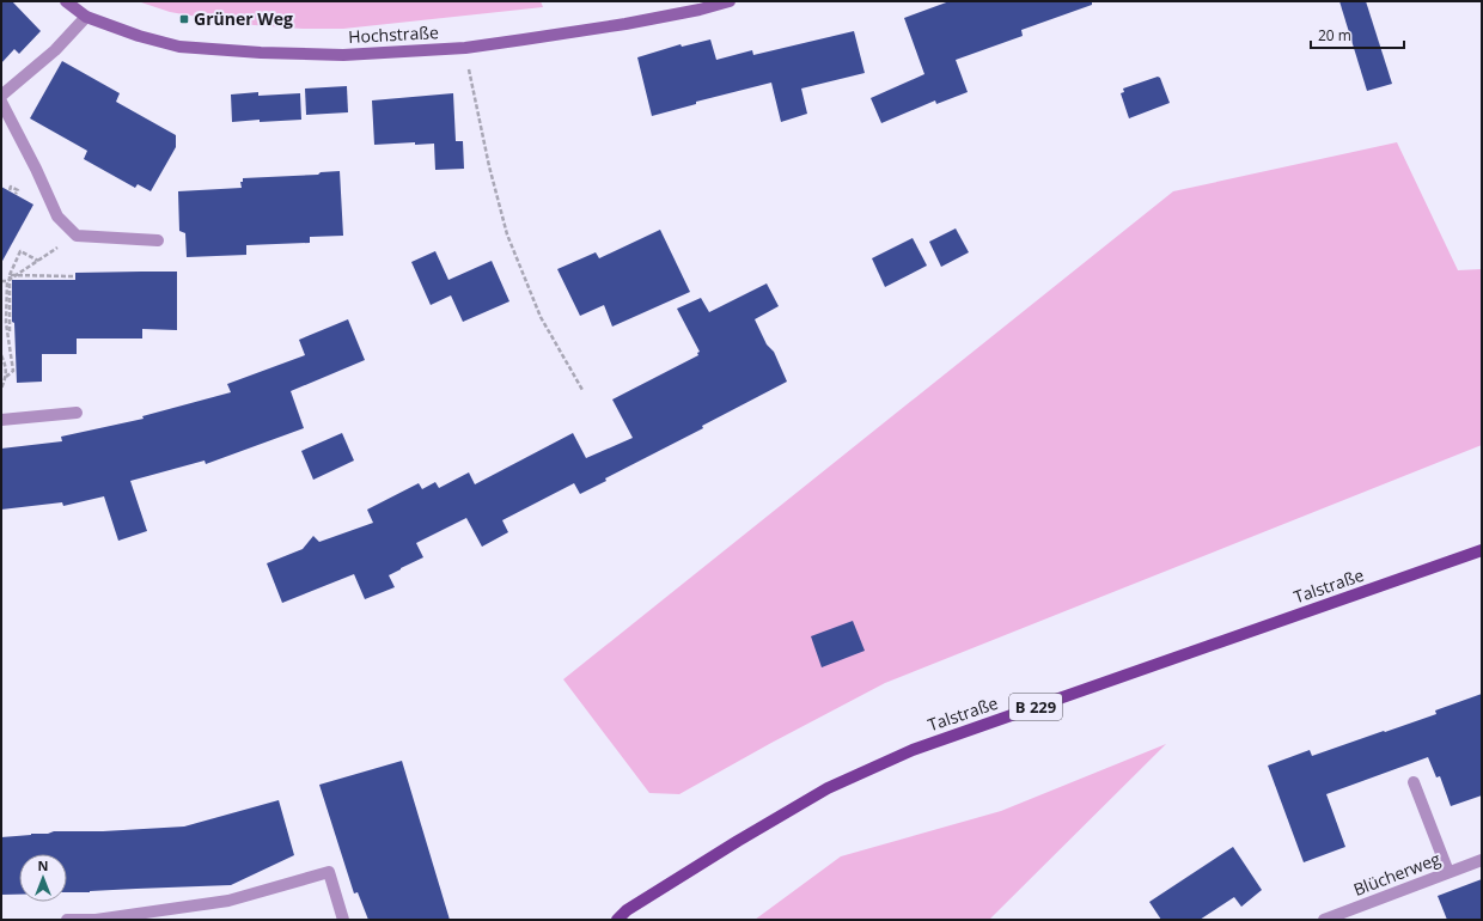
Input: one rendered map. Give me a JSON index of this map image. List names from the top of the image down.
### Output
{
  "streets": {
    "main road": ["Hochstraße", "Talstraße", "B 229"],
    "street": ["Blücherweg"]
  },
  "places": {
    "transit": ["Grüner Weg"]
  },
  "scale_bar": "20 m",
  "north": "top"
}
